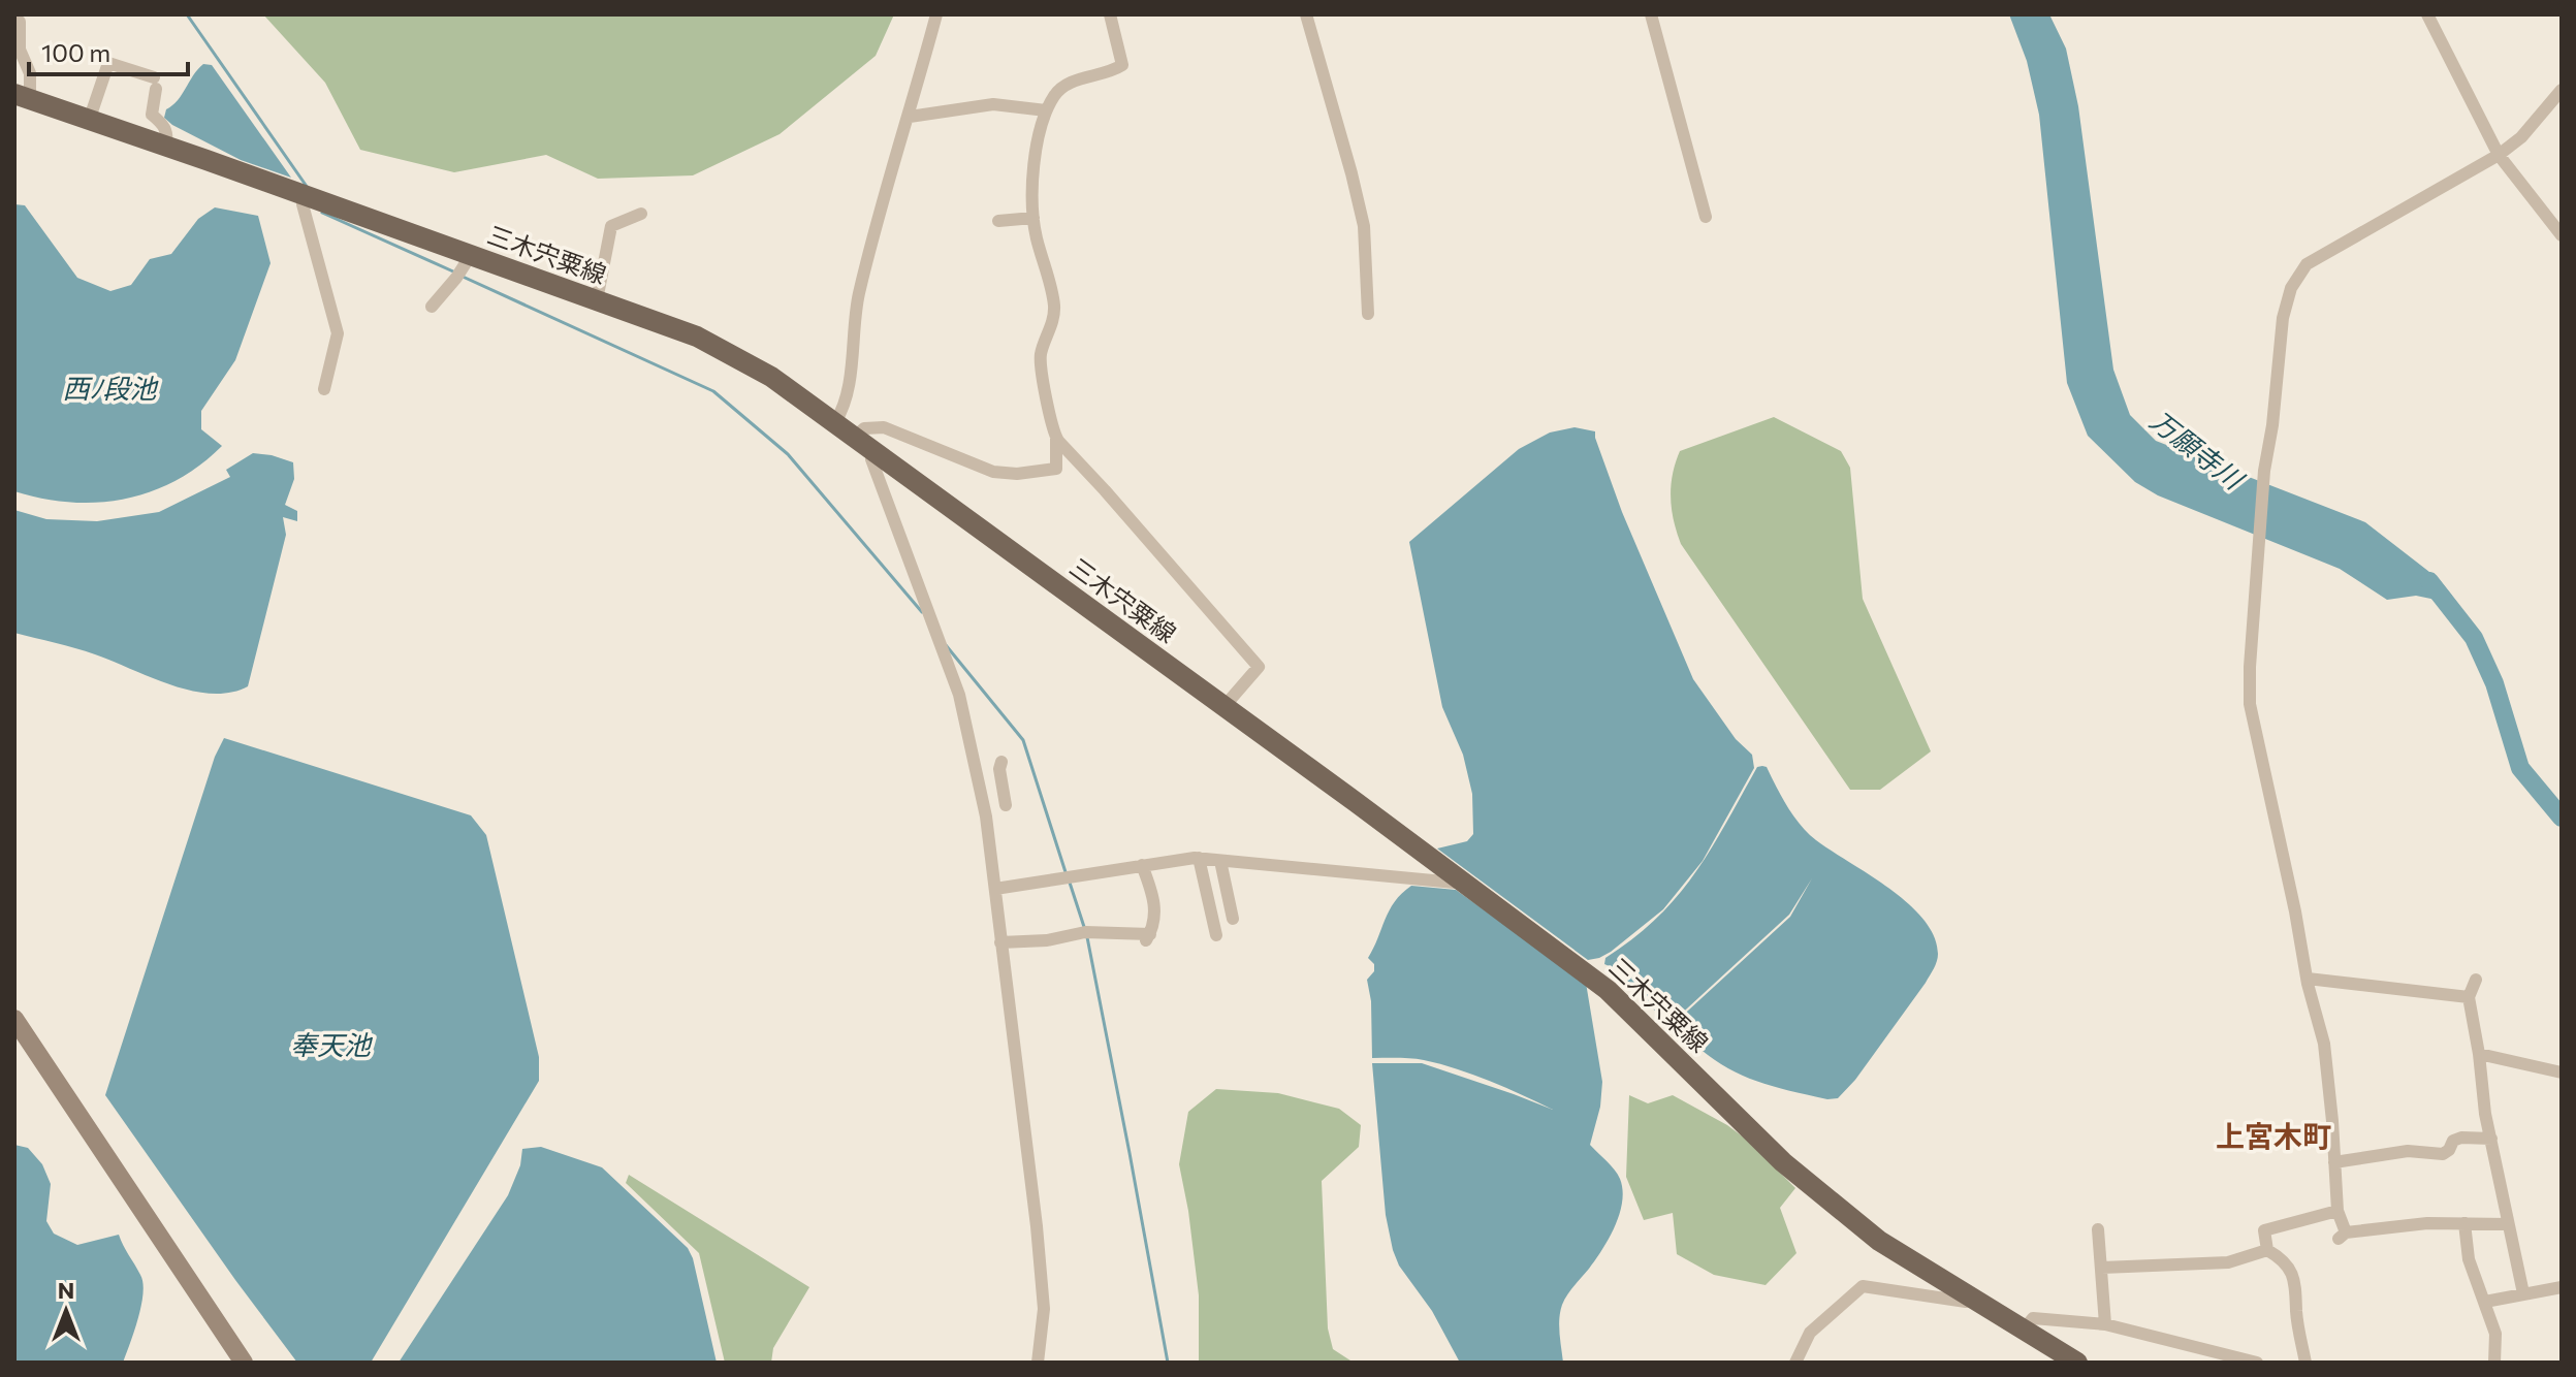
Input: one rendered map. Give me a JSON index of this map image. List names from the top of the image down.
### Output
{
  "streets": {
    "main road": ["三木宍粟線"]
  },
  "districts": ["上宮木町"],
  "water": ["西ﾉ段池", "万願寺川", "奉天池"],
  "scale_bar": "100 m",
  "north": "top"
}
